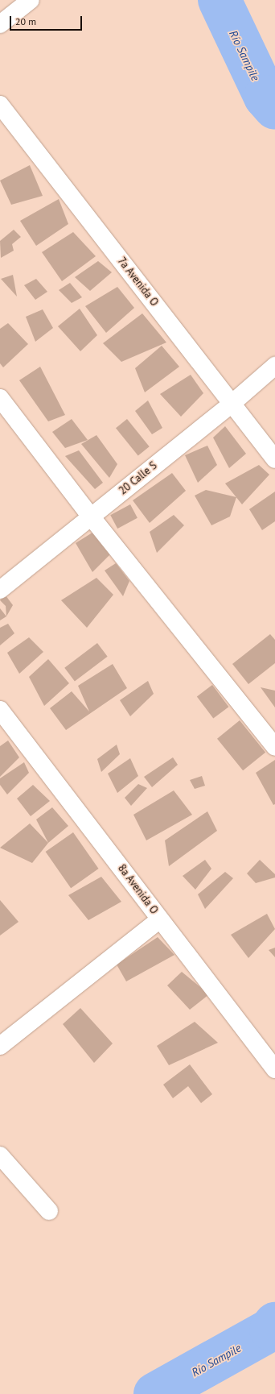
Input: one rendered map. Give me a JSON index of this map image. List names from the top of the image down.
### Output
{
  "streets": {
    "street": ["7a Avenida O", "20 Calle S", "8a Avenida O"]
  },
  "crossings": [
    ["7a Avenida O", "20 Calle S"]
  ],
  "water": ["Río Sampile"],
  "scale_bar": "20 m"
}
